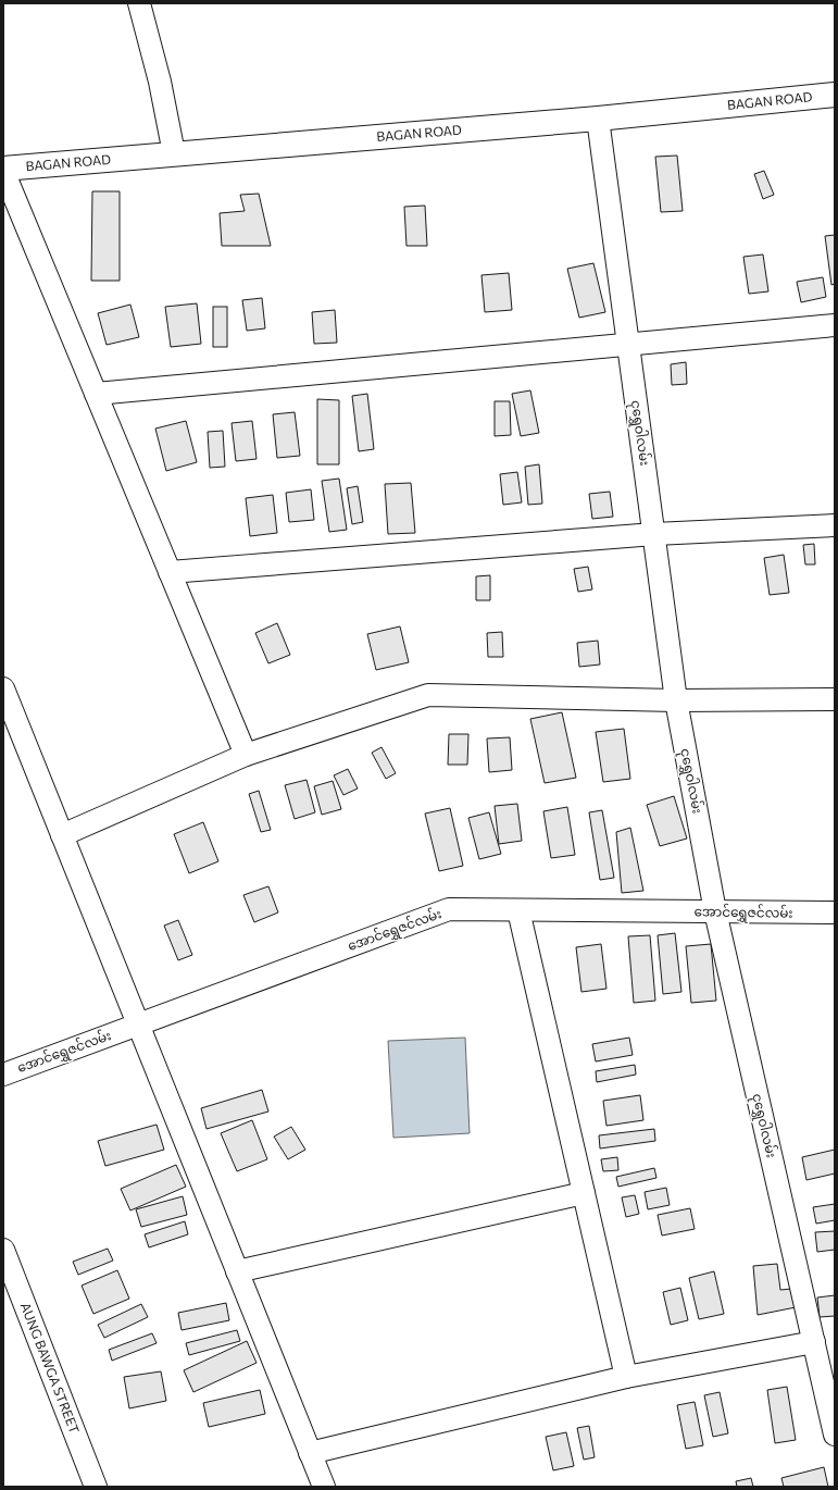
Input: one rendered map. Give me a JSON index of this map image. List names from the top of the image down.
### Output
{
  "streets": {
    "street": [
      "BAGAN ROAD",
      "ငုရွှေဝါလမ်း",
      "အောင်ရွှေဇင်လမ်း",
      "AUNG BAWGA STREET"
    ]
  },
  "crossings": [
    ["BAGAN ROAD", "ငုရွှေဝါလမ်း"],
    ["ငုရွှေဝါလမ်း", "အောင်ရွှေဇင်လမ်း"]
  ]
}
